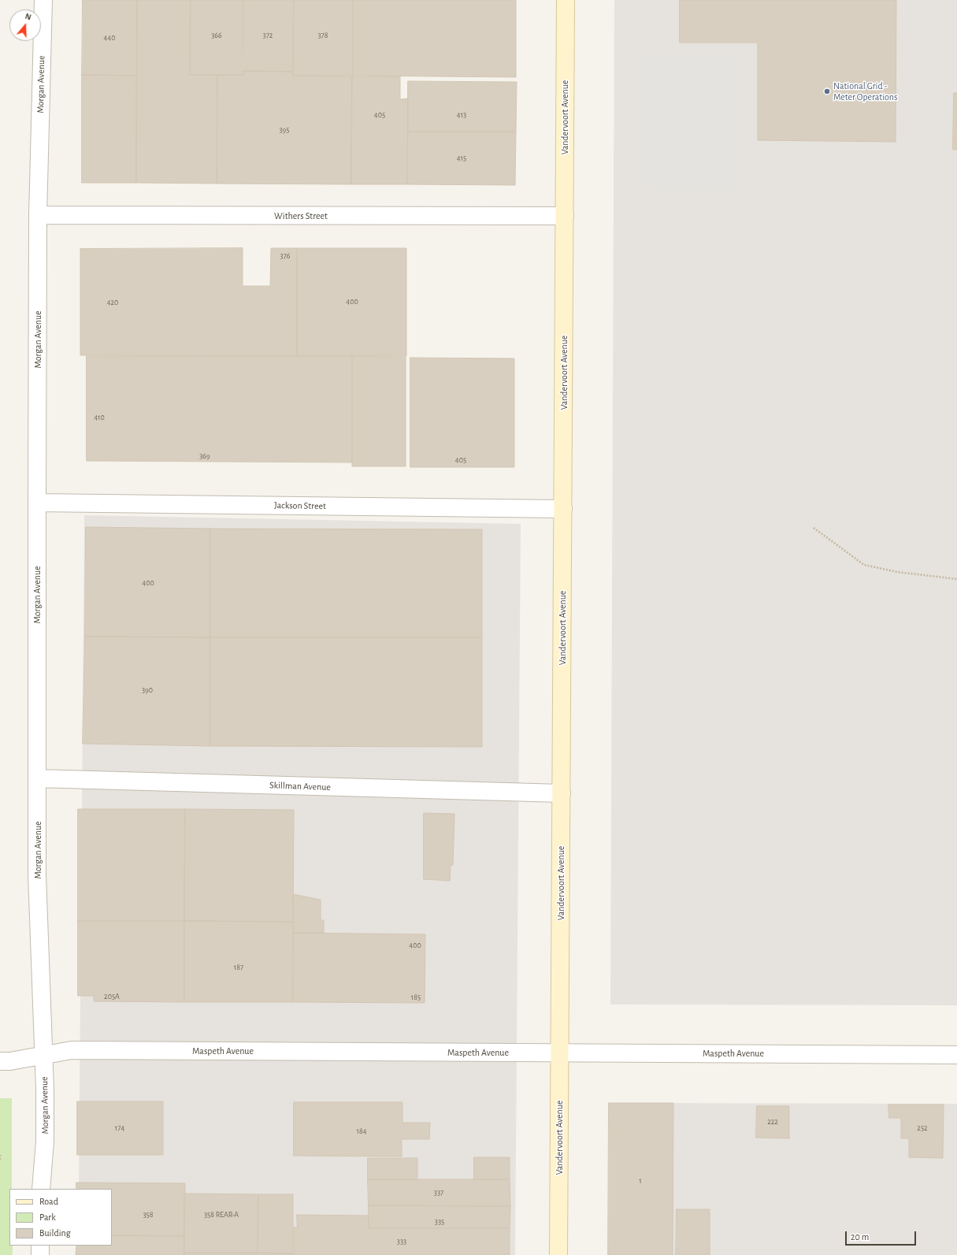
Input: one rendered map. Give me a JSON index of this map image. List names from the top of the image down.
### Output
{
  "streets": {
    "main road": ["Vandervoort Avenue"],
    "street": [
      "Morgan Avenue",
      "Withers Street",
      "Jackson Street",
      "Skillman Avenue",
      "Maspeth Avenue"
    ]
  },
  "crossings": [
    ["Morgan Avenue", "Withers Street"],
    ["Morgan Avenue", "Jackson Street"],
    ["Morgan Avenue", "Skillman Avenue"],
    ["Morgan Avenue", "Maspeth Avenue"],
    ["Vandervoort Avenue", "Withers Street"],
    ["Vandervoort Avenue", "Jackson Street"],
    ["Vandervoort Avenue", "Skillman Avenue"],
    ["Vandervoort Avenue", "Maspeth Avenue"]
  ],
  "places": ["National Grid - Meter Operations"],
  "house_numbers": [
    "366",
    "372",
    "378",
    "440",
    "405",
    "413",
    "395",
    "415",
    "376",
    "400",
    "420",
    "410",
    "369",
    "405",
    "400",
    "390",
    "400",
    "187",
    "205A",
    "185",
    "222",
    "174",
    "252",
    "184",
    "1",
    "337",
    "358",
    "358 REAR-A",
    "335",
    "333"
  ],
  "legend": ["Road", "Park", "Building"],
  "scale_bar": "20 m",
  "north": "top"
}
